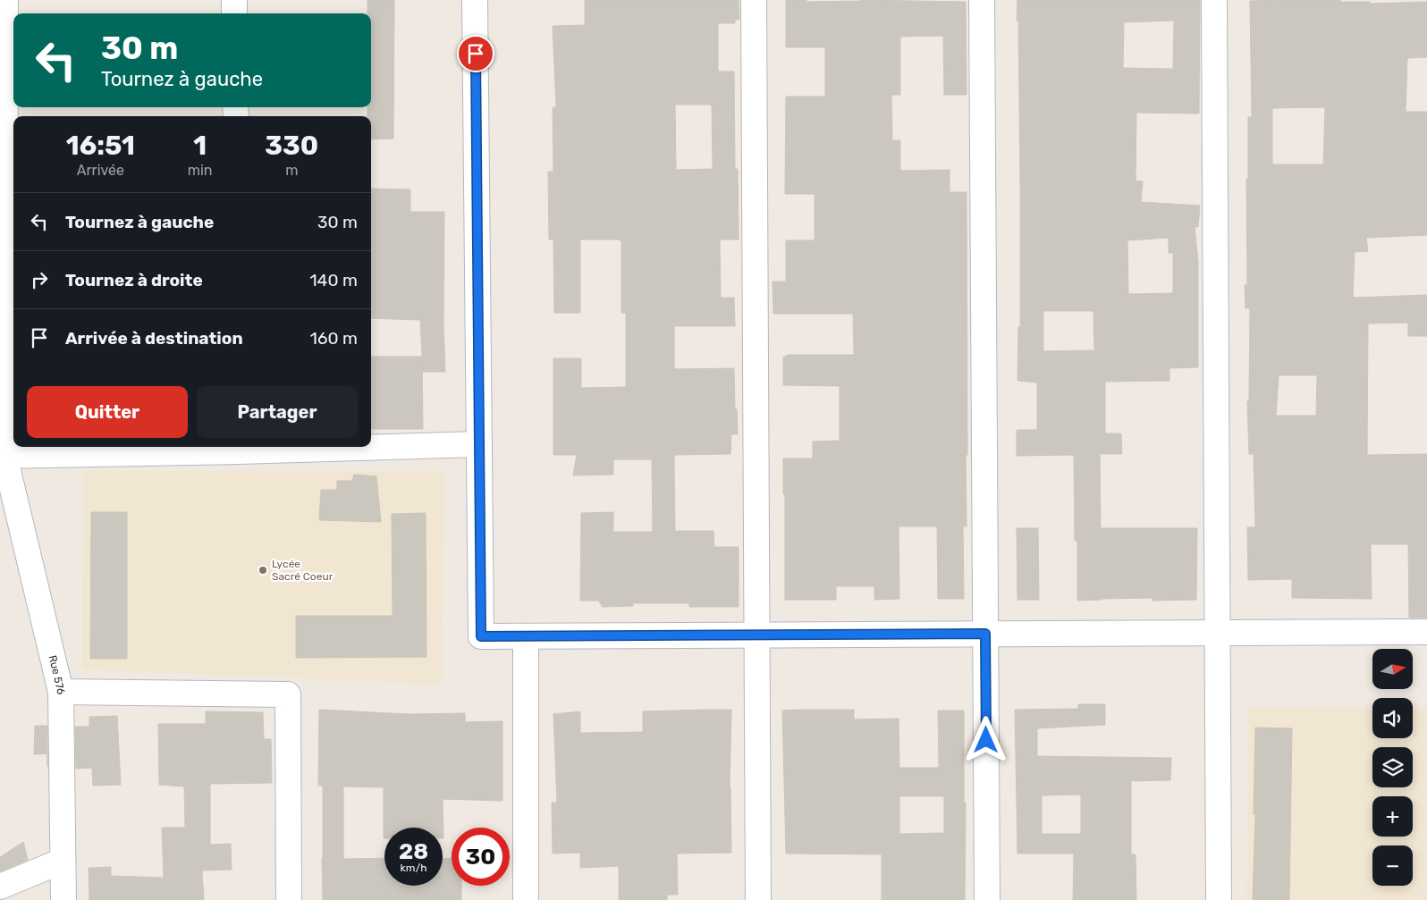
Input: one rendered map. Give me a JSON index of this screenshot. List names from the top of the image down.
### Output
{
  "streets": {
    "street": ["Rue 576"]
  },
  "places": ["Lycée Sacré Coeur"],
  "north": "right",
  "page": {
    "turn": ["30 m", "Tournez à gauche"],
    "eta": [
      "16:51",
      "Arrivée",
      "1",
      "min",
      "330",
      "m"
    ],
    "list": [
      {
        "name": "Tournez à gauche",
        "value": "30 m"
      },
      {
        "name": "Tournez à droite",
        "value": "140 m"
      },
      {
        "name": "Arrivée à destination",
        "value": "160 m"
      }
    ],
    "buttons": ["Quitter", "Partager"],
    "map_buttons": ["+", "−"],
    "speed": "28 km/h",
    "limit": "30"
  }
}
